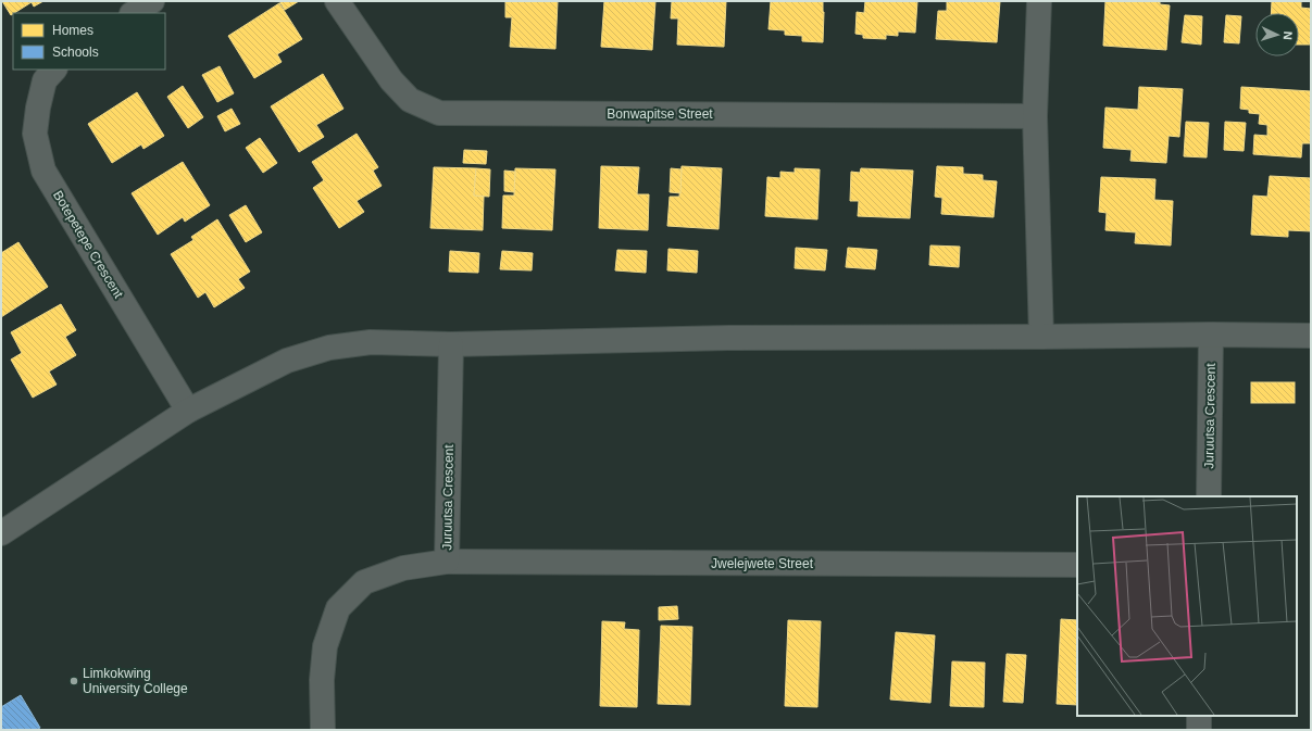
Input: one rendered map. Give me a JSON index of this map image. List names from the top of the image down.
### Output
{
  "streets": {
    "street": [
      "Bonwapitse Street",
      "Botepetepe Crescent",
      "Juruutsa Crescent",
      "Jwelejwete Street"
    ]
  },
  "crossings": [
    ["Juruutsa Crescent", "Jwelejwete Street"]
  ],
  "places": ["Limkokwing University College"],
  "legend": ["Homes", "Schools"],
  "north": "right"
}
